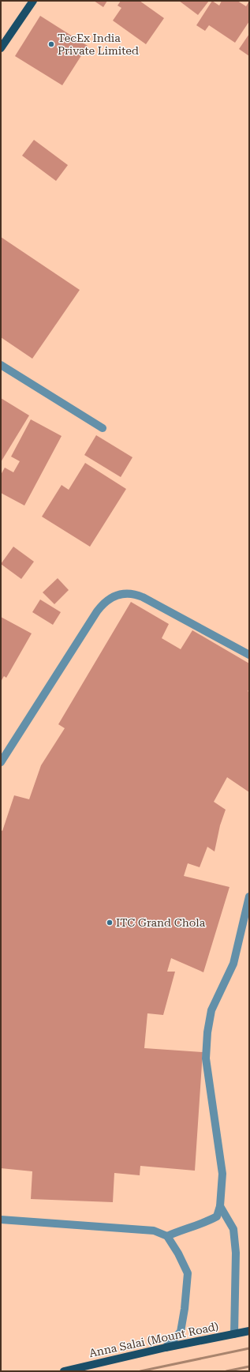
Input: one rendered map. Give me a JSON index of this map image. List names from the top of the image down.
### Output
{
  "streets": {
    "main road": ["Anna Salai (Mount Road)"]
  },
  "places": ["TecEx India Private Limited", "ITC Grand Chola"]
}
